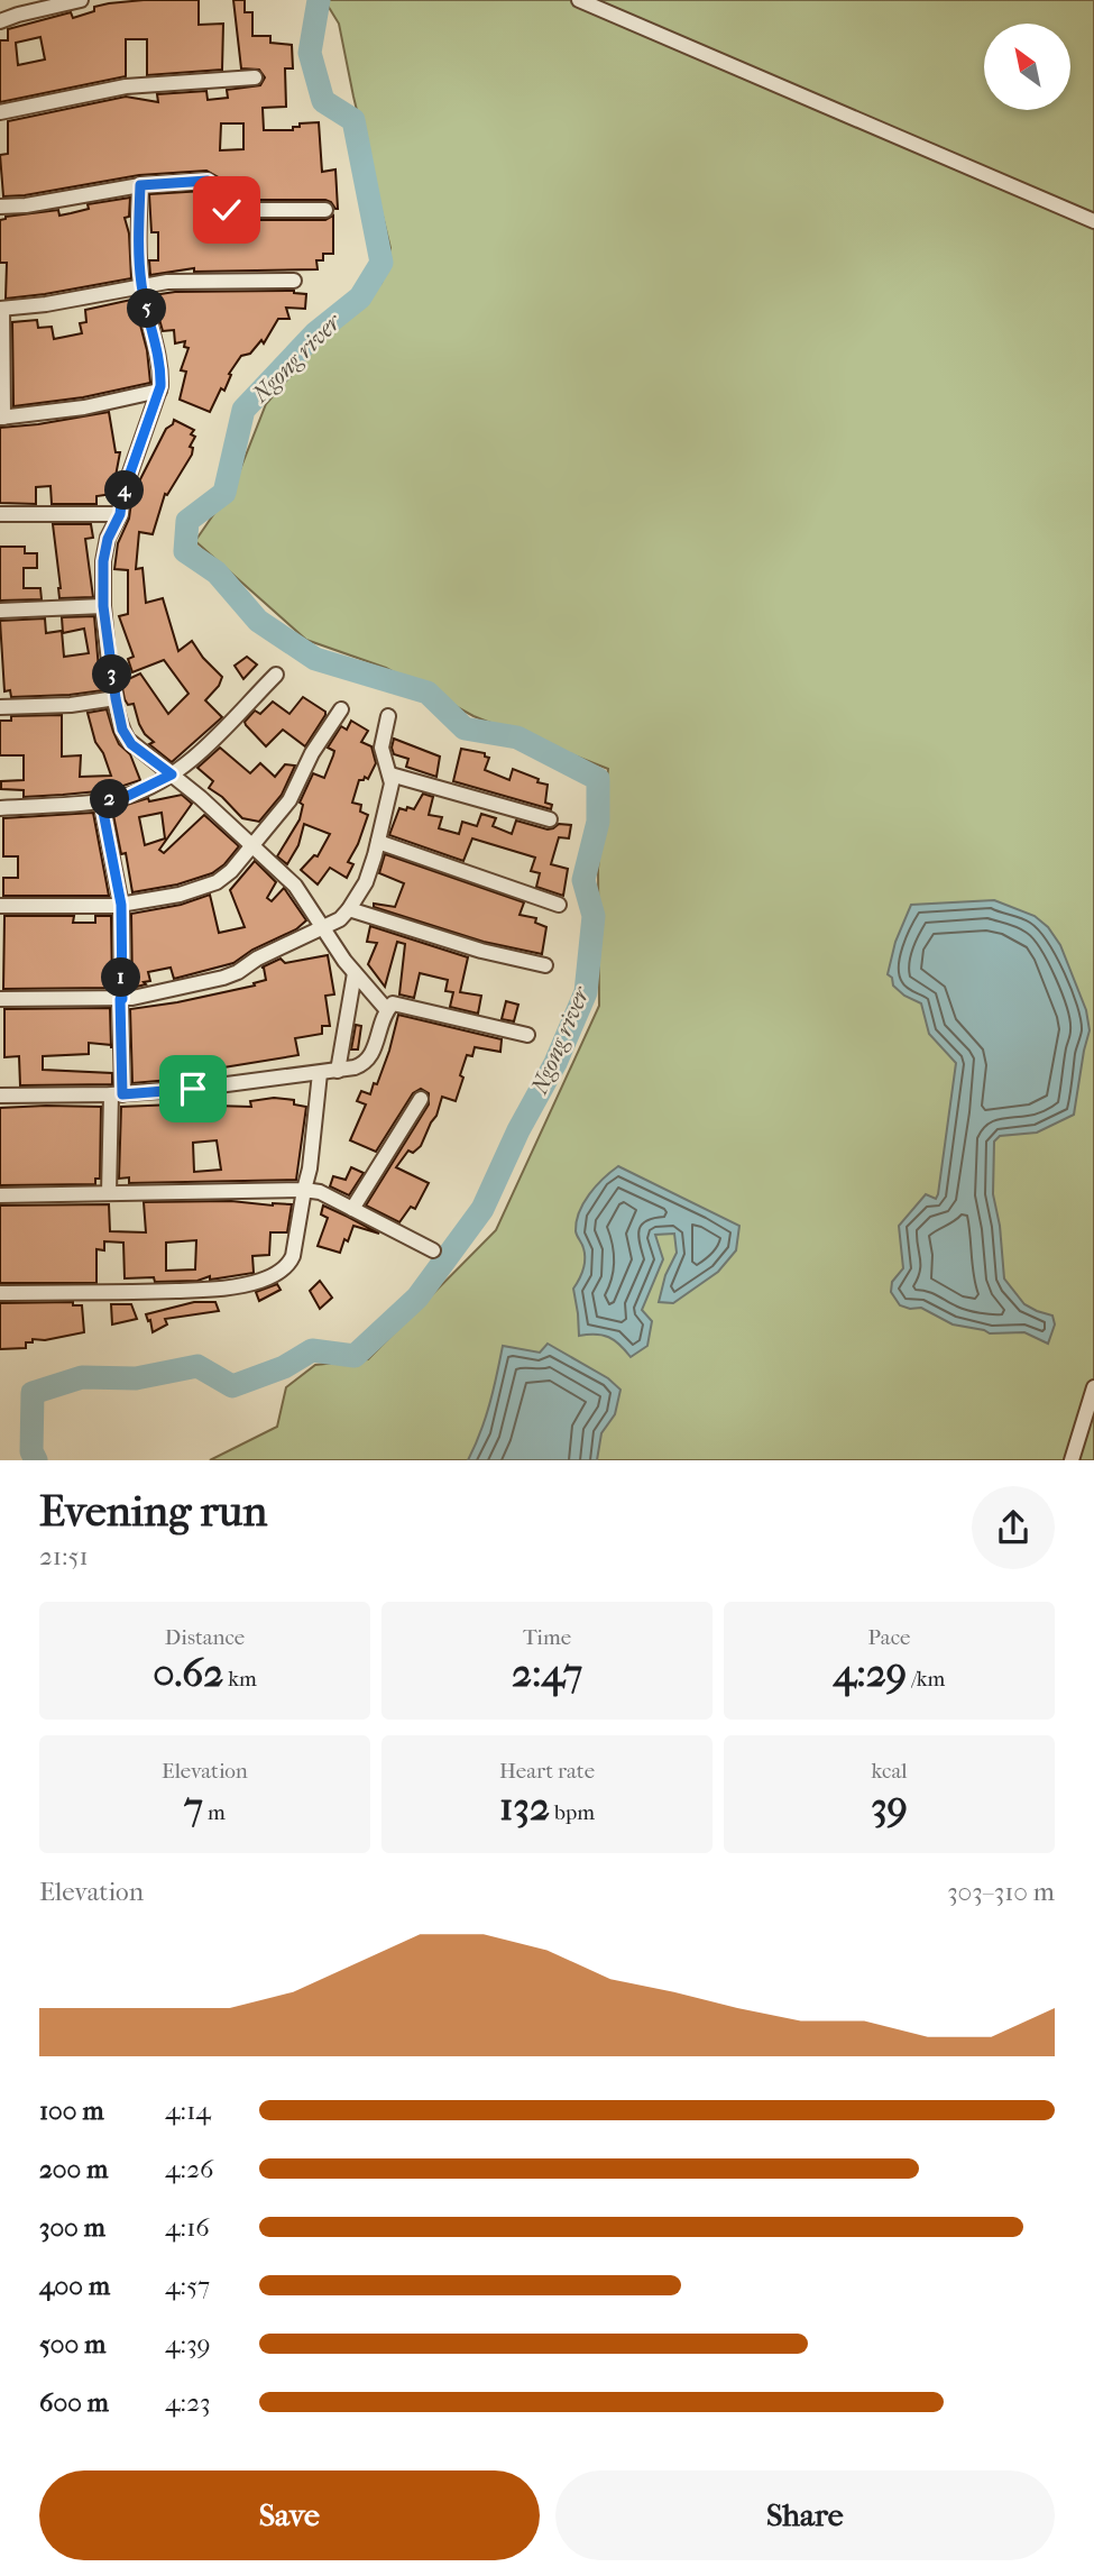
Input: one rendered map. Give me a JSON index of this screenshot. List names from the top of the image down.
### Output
{
  "water": ["Ngong river"],
  "north": "top left",
  "page": {
    "pins": [
      "5",
      "4",
      "3",
      "2",
      "1"
    ],
    "heading": ["Evening run", "21:51"],
    "stats": [
      ["Distance", "0.62 km"],
      ["Time", "2:47"],
      ["Pace", "4:29 /km"],
      ["Elevation", "7 m"],
      ["Heart rate", "132 bpm"],
      ["kcal", "39"]
    ],
    "chart": ["Elevation", "303–310 m"],
    "list": [
      {
        "name": "100 m",
        "note": "4:14"
      },
      {
        "name": "200 m",
        "note": "4:26"
      },
      {
        "name": "300 m",
        "note": "4:16"
      },
      {
        "name": "400 m",
        "note": "4:57"
      },
      {
        "name": "500 m",
        "note": "4:39"
      },
      {
        "name": "600 m",
        "note": "4:23"
      }
    ],
    "buttons": ["Save", "Share"]
  }
}
